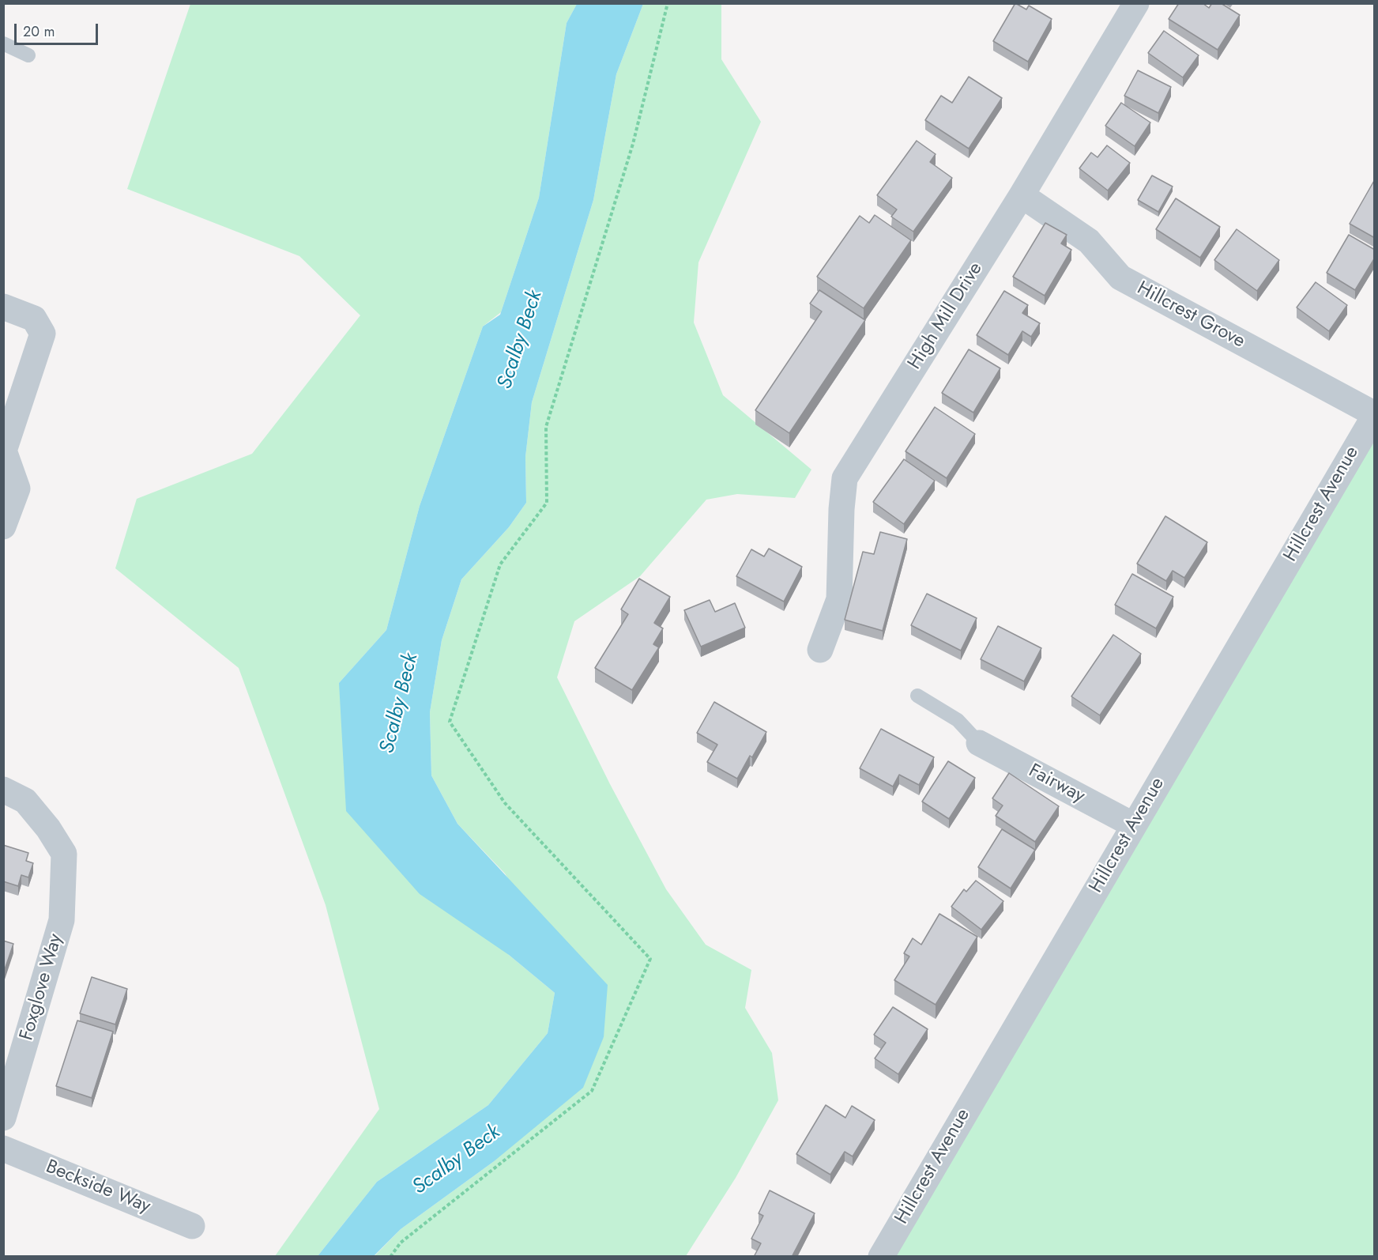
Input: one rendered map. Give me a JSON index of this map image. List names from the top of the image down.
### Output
{
  "streets": {
    "street": [
      "Hillcrest Grove",
      "High Mill Drive",
      "Hillcrest Avenue",
      "Fairway",
      "Foxglove Way",
      "Beckside Way"
    ]
  },
  "crossings": [
    ["Hillcrest Grove", "High Mill Drive"],
    ["Hillcrest Grove", "Hillcrest Avenue"],
    ["Hillcrest Avenue", "Fairway"]
  ],
  "water": ["Scalby Beck"],
  "scale_bar": "20 m"
}
